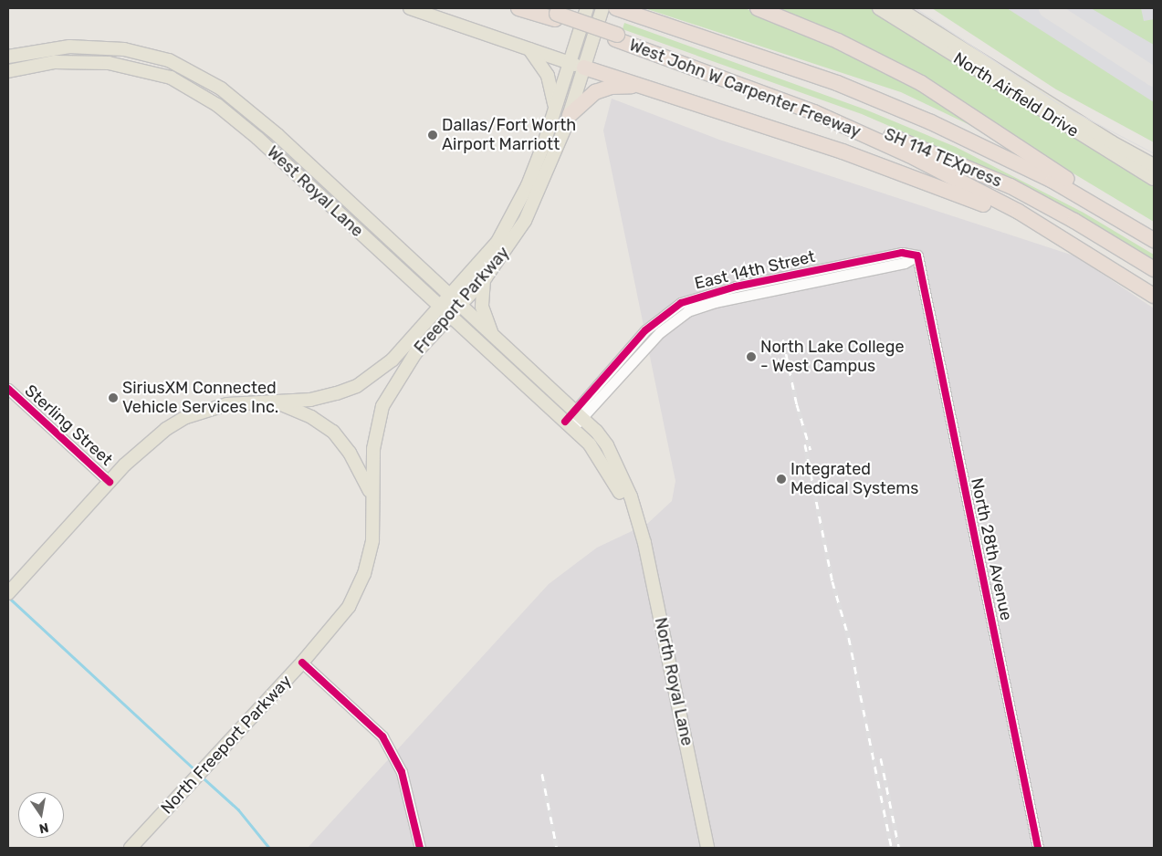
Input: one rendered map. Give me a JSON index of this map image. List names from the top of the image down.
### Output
{
  "streets": {
    "highway": ["West John W Carpenter Freeway", "SH 114 TEXpress"],
    "main road": [
      "North Airfield Drive",
      "West Royal Lane",
      "Freeport Parkway",
      "North Royal Lane",
      "North Freeport Parkway"
    ],
    "street": ["East 14th Street", "Sterling Street", "North 28th Avenue"]
  },
  "crossings": [
    ["West John W Carpenter Freeway", "SH 114 TEXpress"],
    ["West Royal Lane", "East 14th Street"],
    ["West Royal Lane", "Freeport Parkway"],
    ["West Royal Lane", "North Royal Lane"],
    ["East 14th Street", "North 28th Avenue"],
    ["East 14th Street", "North Royal Lane"],
    ["Freeport Parkway", "Sterling Street"],
    ["Freeport Parkway", "North Royal Lane"],
    ["Freeport Parkway", "North Freeport Parkway"]
  ],
  "places": [
    "Dallas/Fort Worth Airport Marriott",
    "North Lake College - West Campus",
    "SiriusXM Connected Vehicle Services Inc.",
    "Integrated Medical Systems"
  ],
  "north": "bottom"
}
